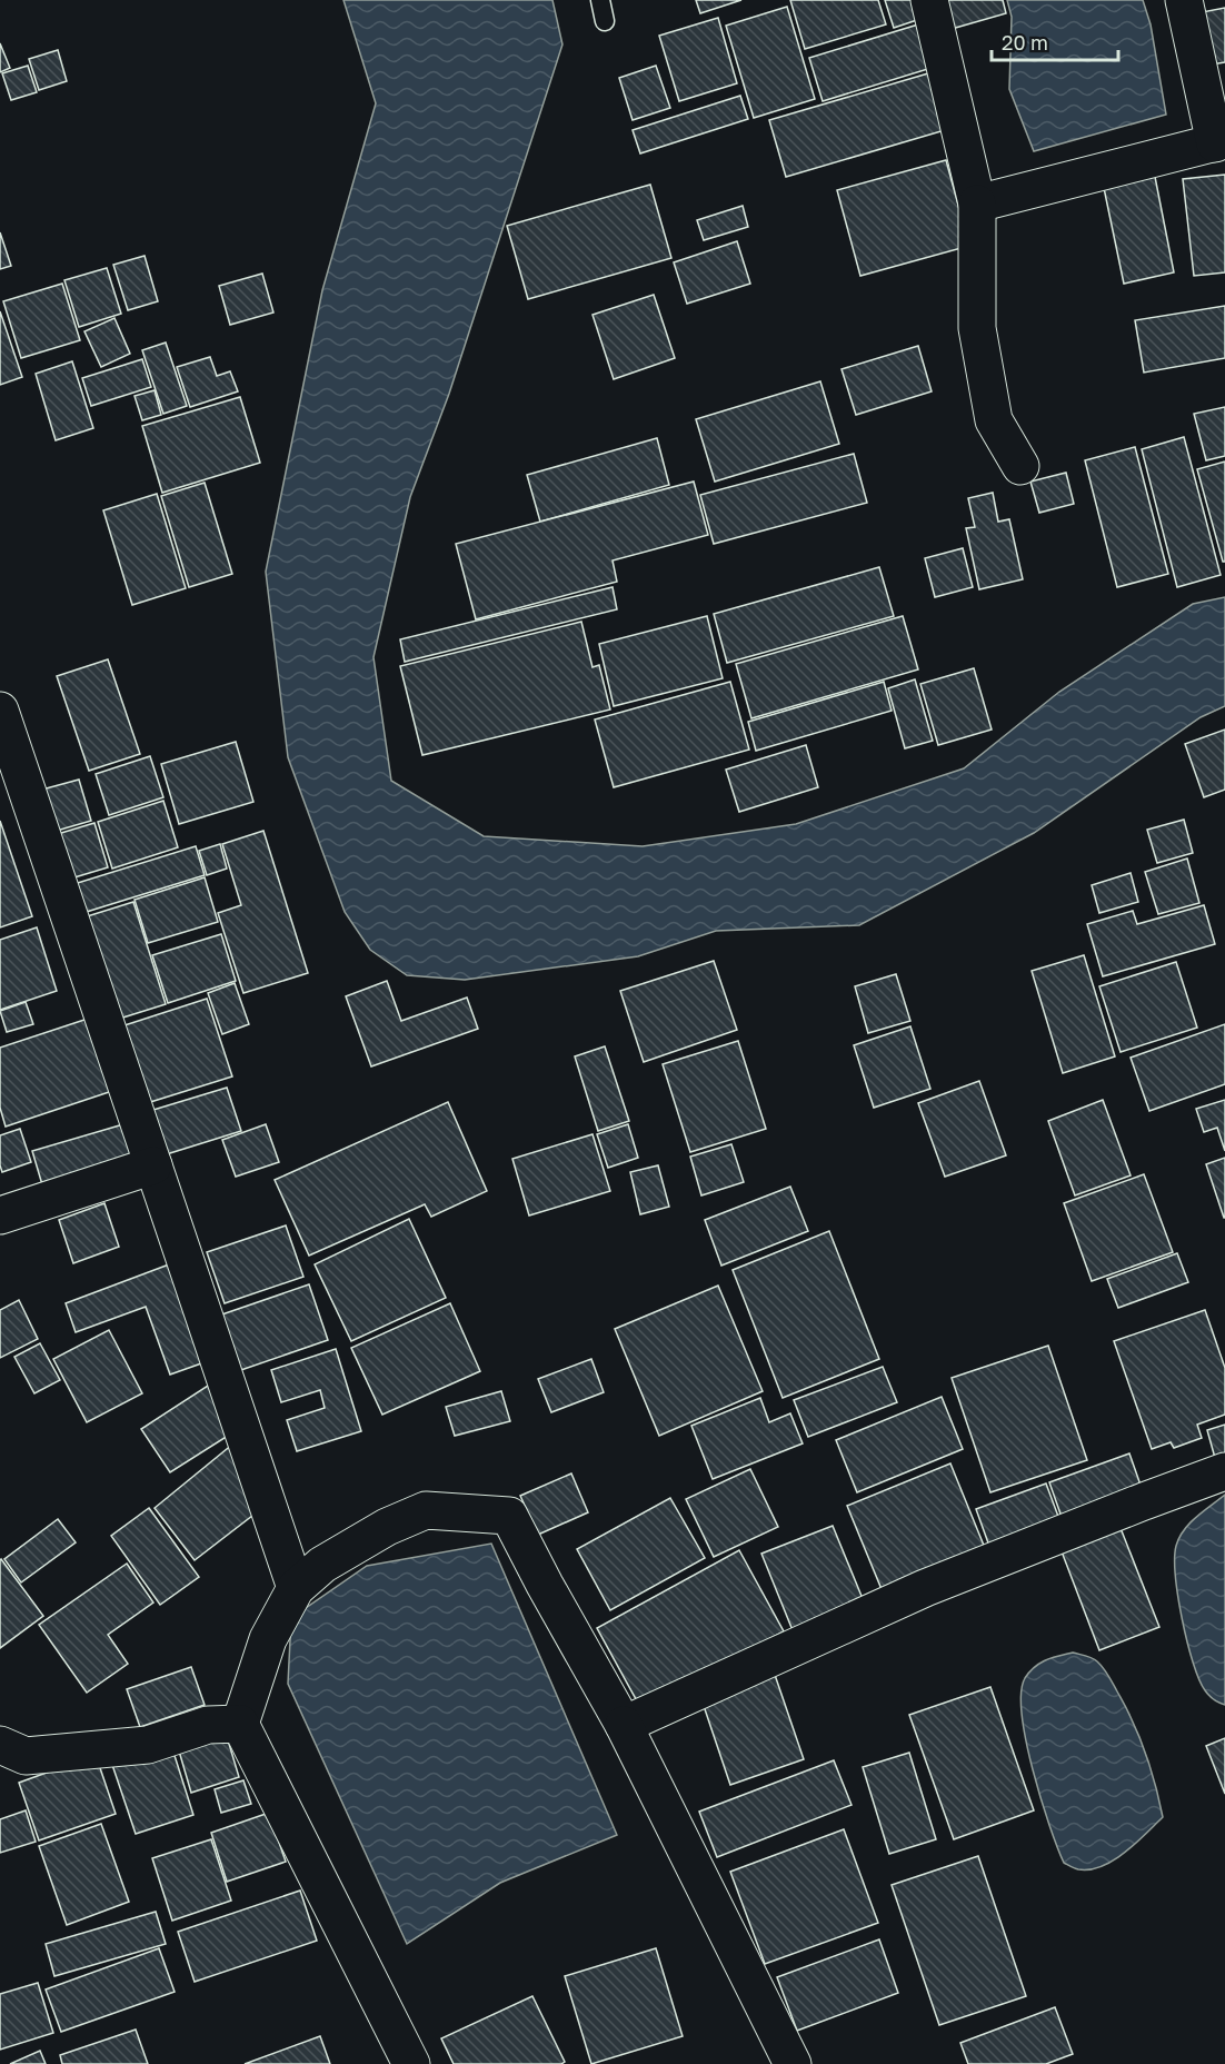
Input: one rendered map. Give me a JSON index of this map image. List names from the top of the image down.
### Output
{
  "scale_bar": "20 m"
}
